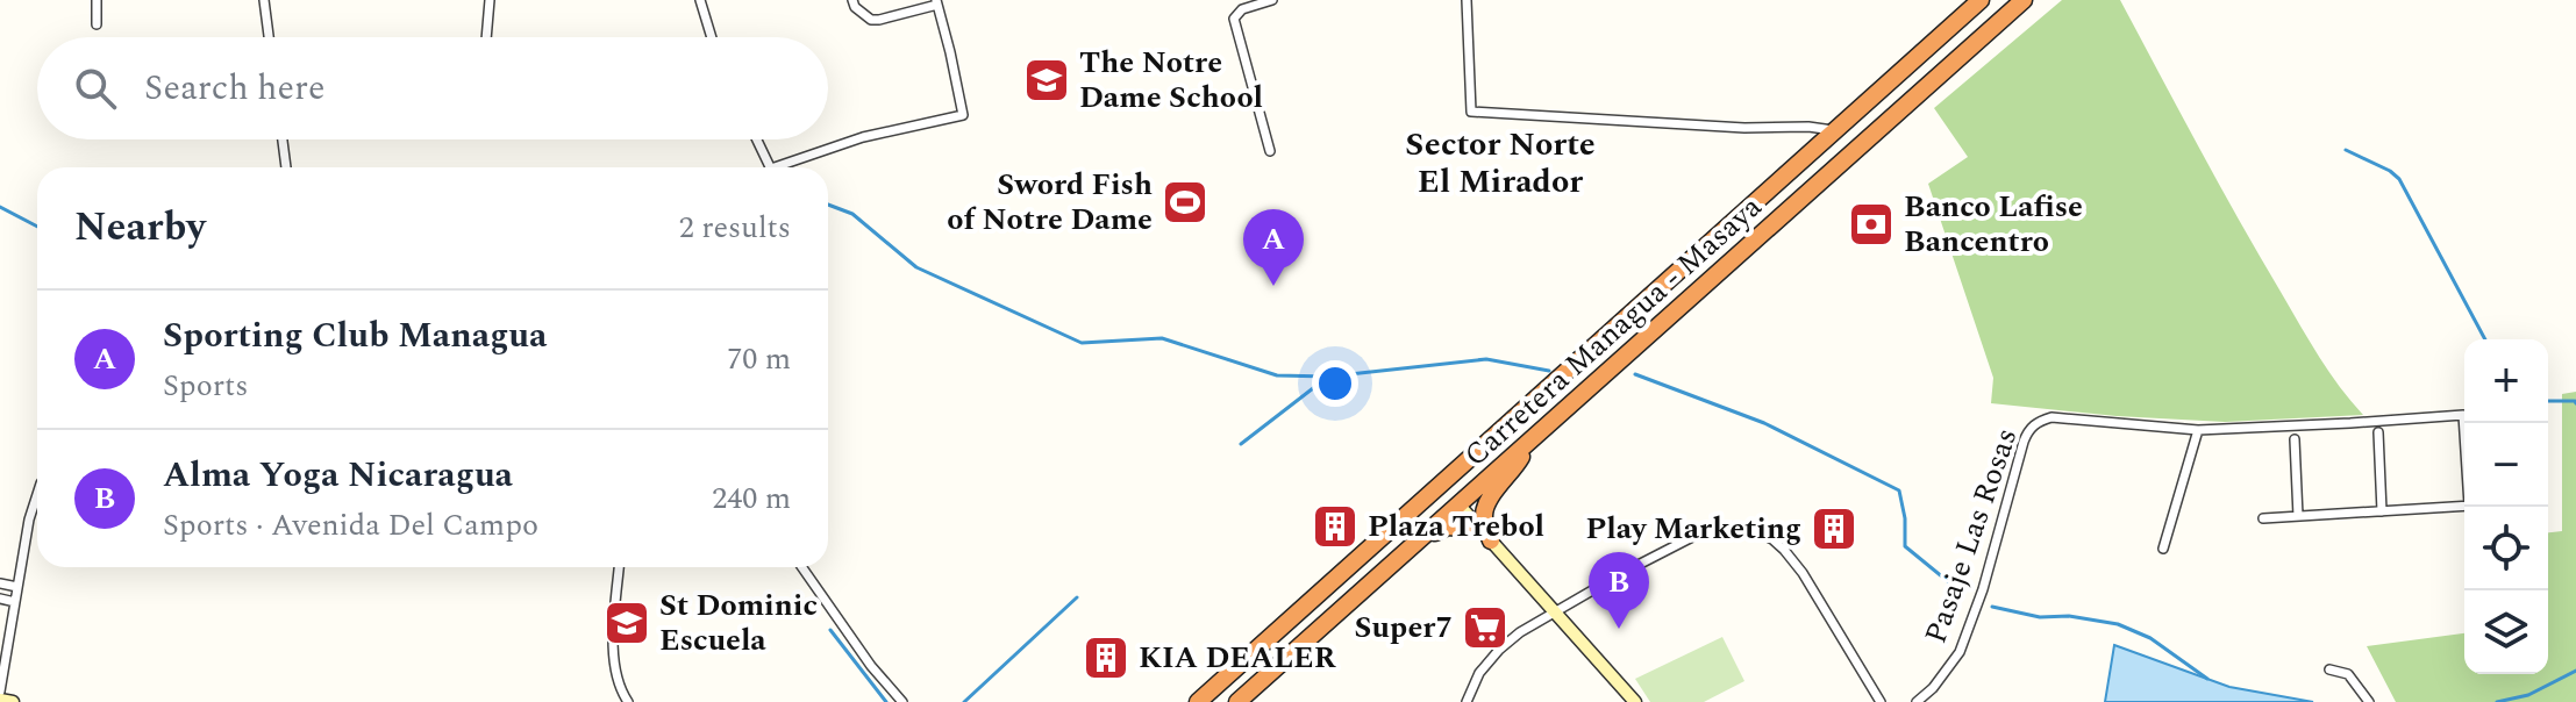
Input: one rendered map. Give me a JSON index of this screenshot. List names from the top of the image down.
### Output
{
  "streets": {
    "highway": ["Carretera Managua - Masaya"],
    "street": ["Pasaje Las Rosas"]
  },
  "districts": ["Sector Norte El Mirador"],
  "places": {
    "school or university": ["The Notre Dame School", "St Dominic Escuela"],
    "sports": ["Sword Fish of Notre Dame"],
    "bank": ["Banco Lafise Bancentro"],
    "building": ["Plaza Trebol", "Play Marketing", "KIA DEALER"],
    "supermarket": ["Super7"]
  },
  "page": {
    "search": "Search here",
    "heading": ["Nearby", "2 results"],
    "pins": ["A", "B"],
    "list": [
      {
        "mark": "A",
        "name": "Sporting Club Managua",
        "note": "Sports",
        "value": "70 m"
      },
      {
        "mark": "B",
        "name": "Alma Yoga Nicaragua",
        "note": "Sports · Avenida Del Campo",
        "value": "240 m"
      }
    ],
    "map_buttons": ["+", "−"]
  }
}
